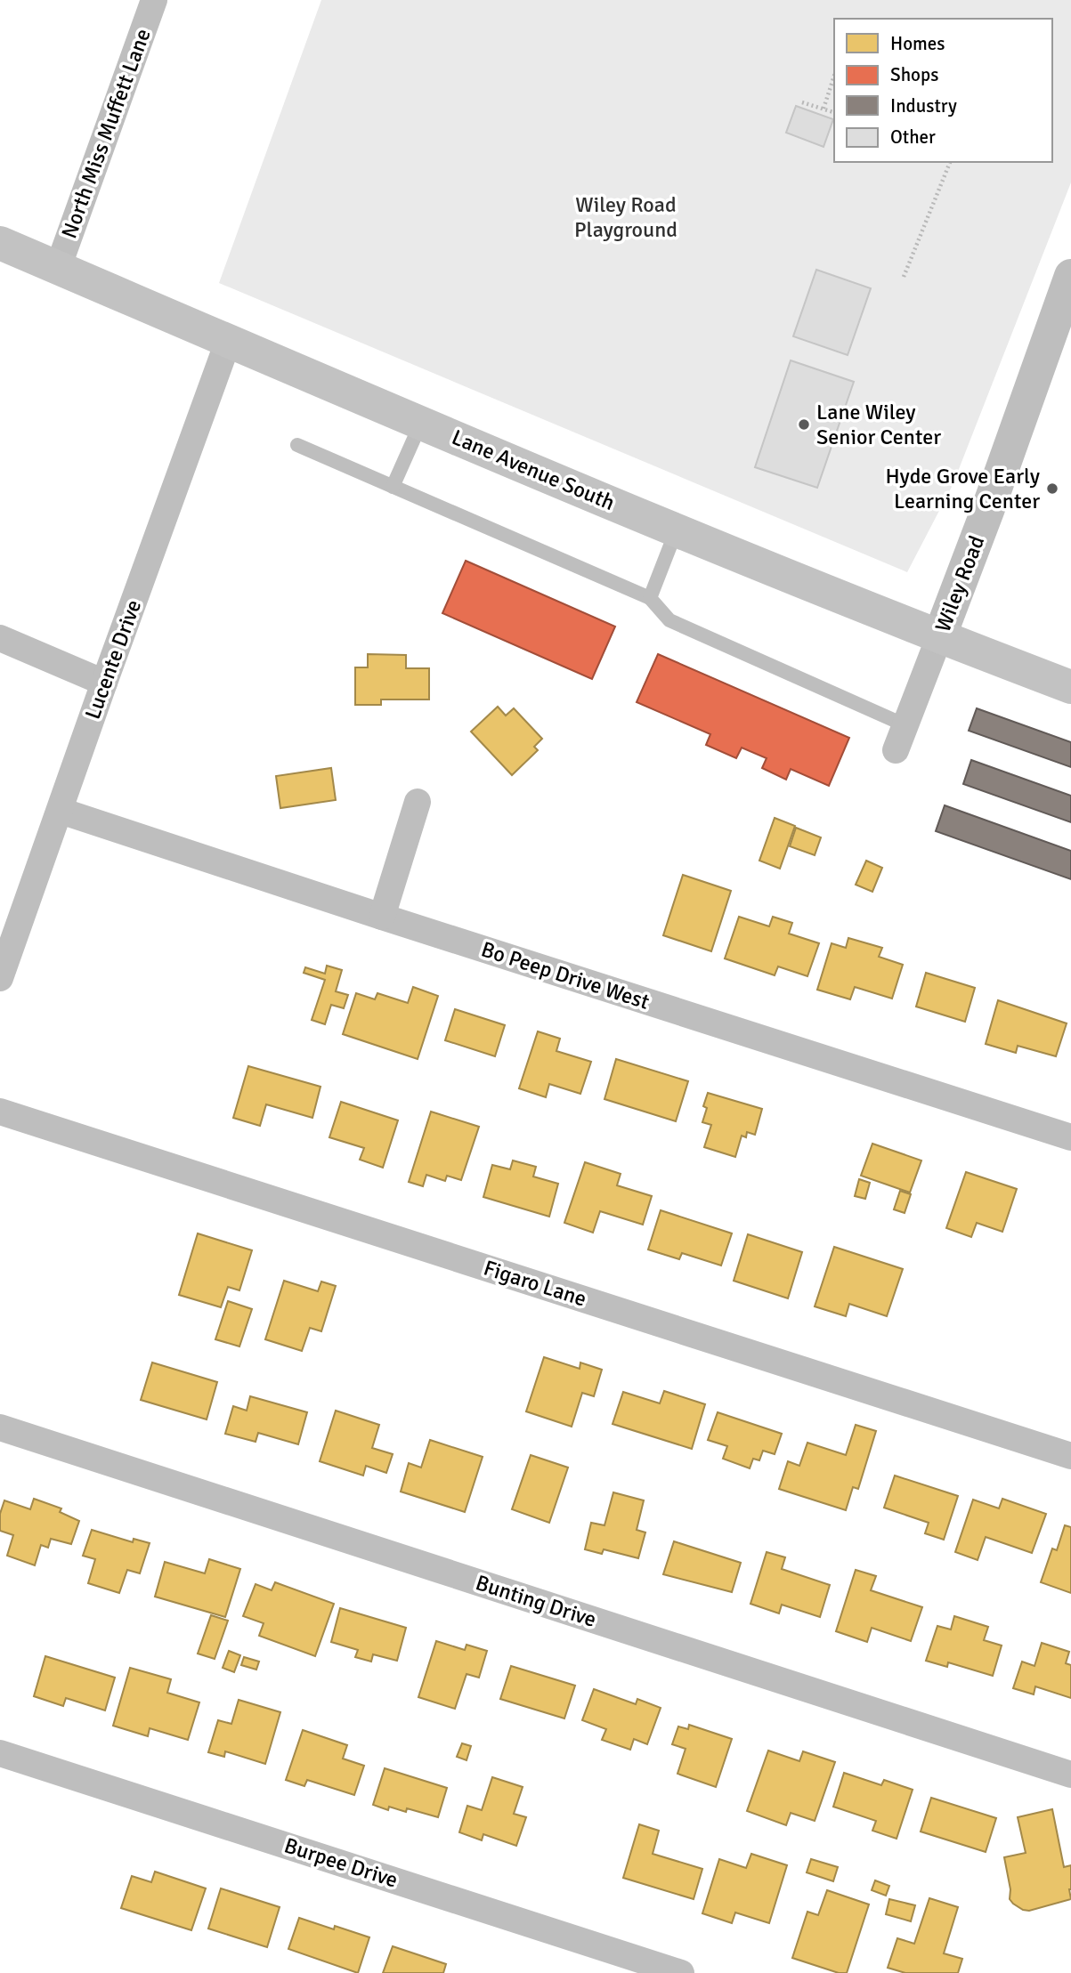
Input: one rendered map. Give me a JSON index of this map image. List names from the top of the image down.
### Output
{
  "streets": {
    "main road": ["Lane Avenue South"],
    "street": [
      "North Miss Muffett Lane",
      "Wiley Road",
      "Lucente Drive",
      "Bo Peep Drive West",
      "Figaro Lane",
      "Bunting Drive",
      "Burpee Drive"
    ]
  },
  "crossings": [
    ["North Miss Muffett Lane", "Lane Avenue South"],
    ["Lane Avenue South", "Wiley Road"],
    ["Lane Avenue South", "Lucente Drive"],
    ["Lucente Drive", "Bo Peep Drive West"]
  ],
  "parks": ["Wiley Road Playground"],
  "places": ["Lane Wiley Senior Center", "Hyde Grove Early Learning Center"],
  "legend": [
    "Homes",
    "Shops",
    "Industry",
    "Other"
  ]
}
